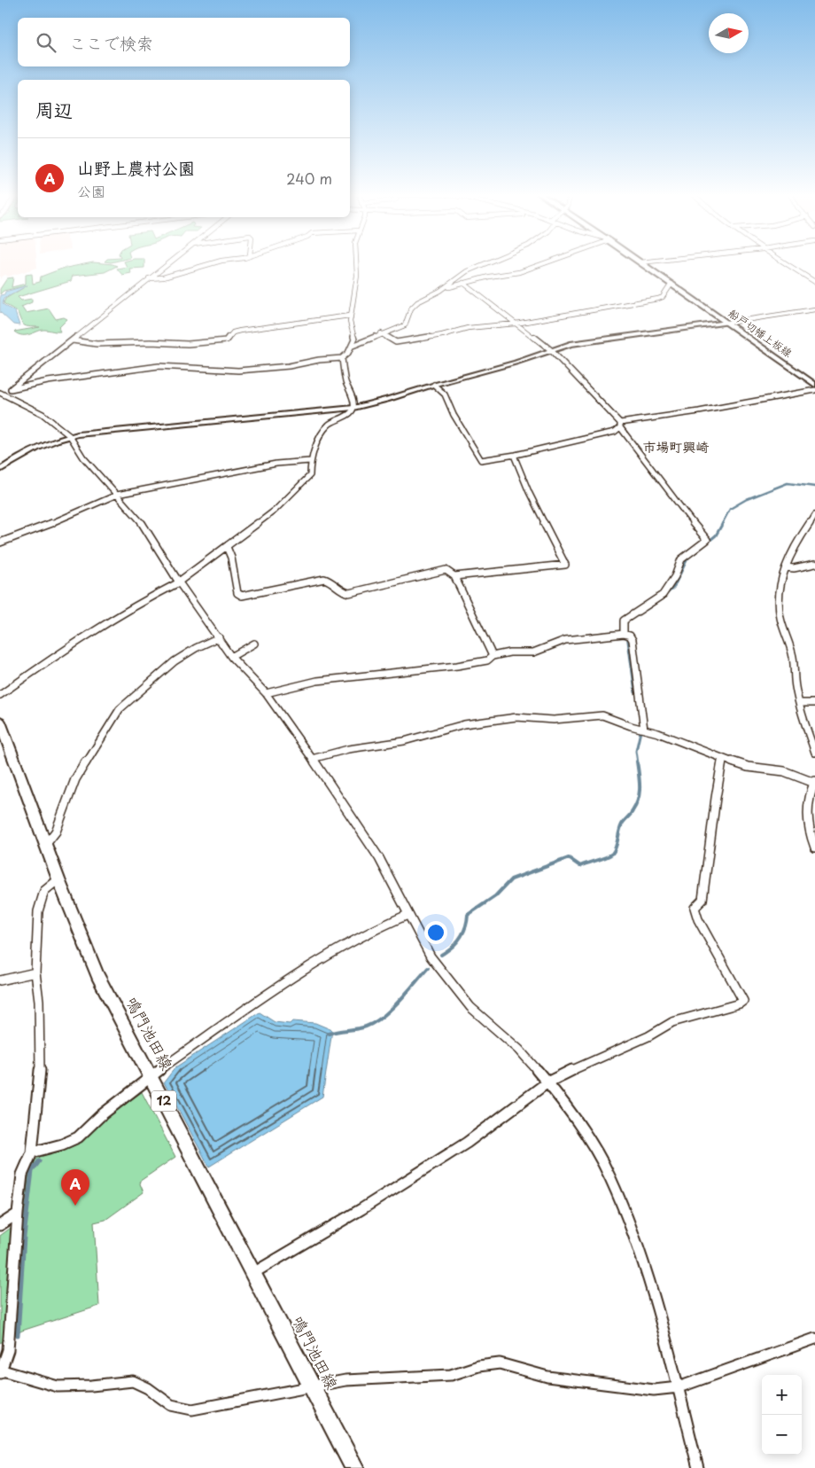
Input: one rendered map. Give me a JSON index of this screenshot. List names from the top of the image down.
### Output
{
  "streets": {
    "main road": ["船戸切幡上板線", "鳴門池田線", "12"]
  },
  "districts": ["市場町興崎"],
  "north": "right",
  "page": {
    "search": "ここで検索",
    "heading": "周辺",
    "list": [
      {
        "mark": "A",
        "name": "山野上農村公園",
        "note": "公園",
        "value": "240 m"
      }
    ],
    "pins": "A",
    "map_buttons": ["+", "−"]
  }
}
